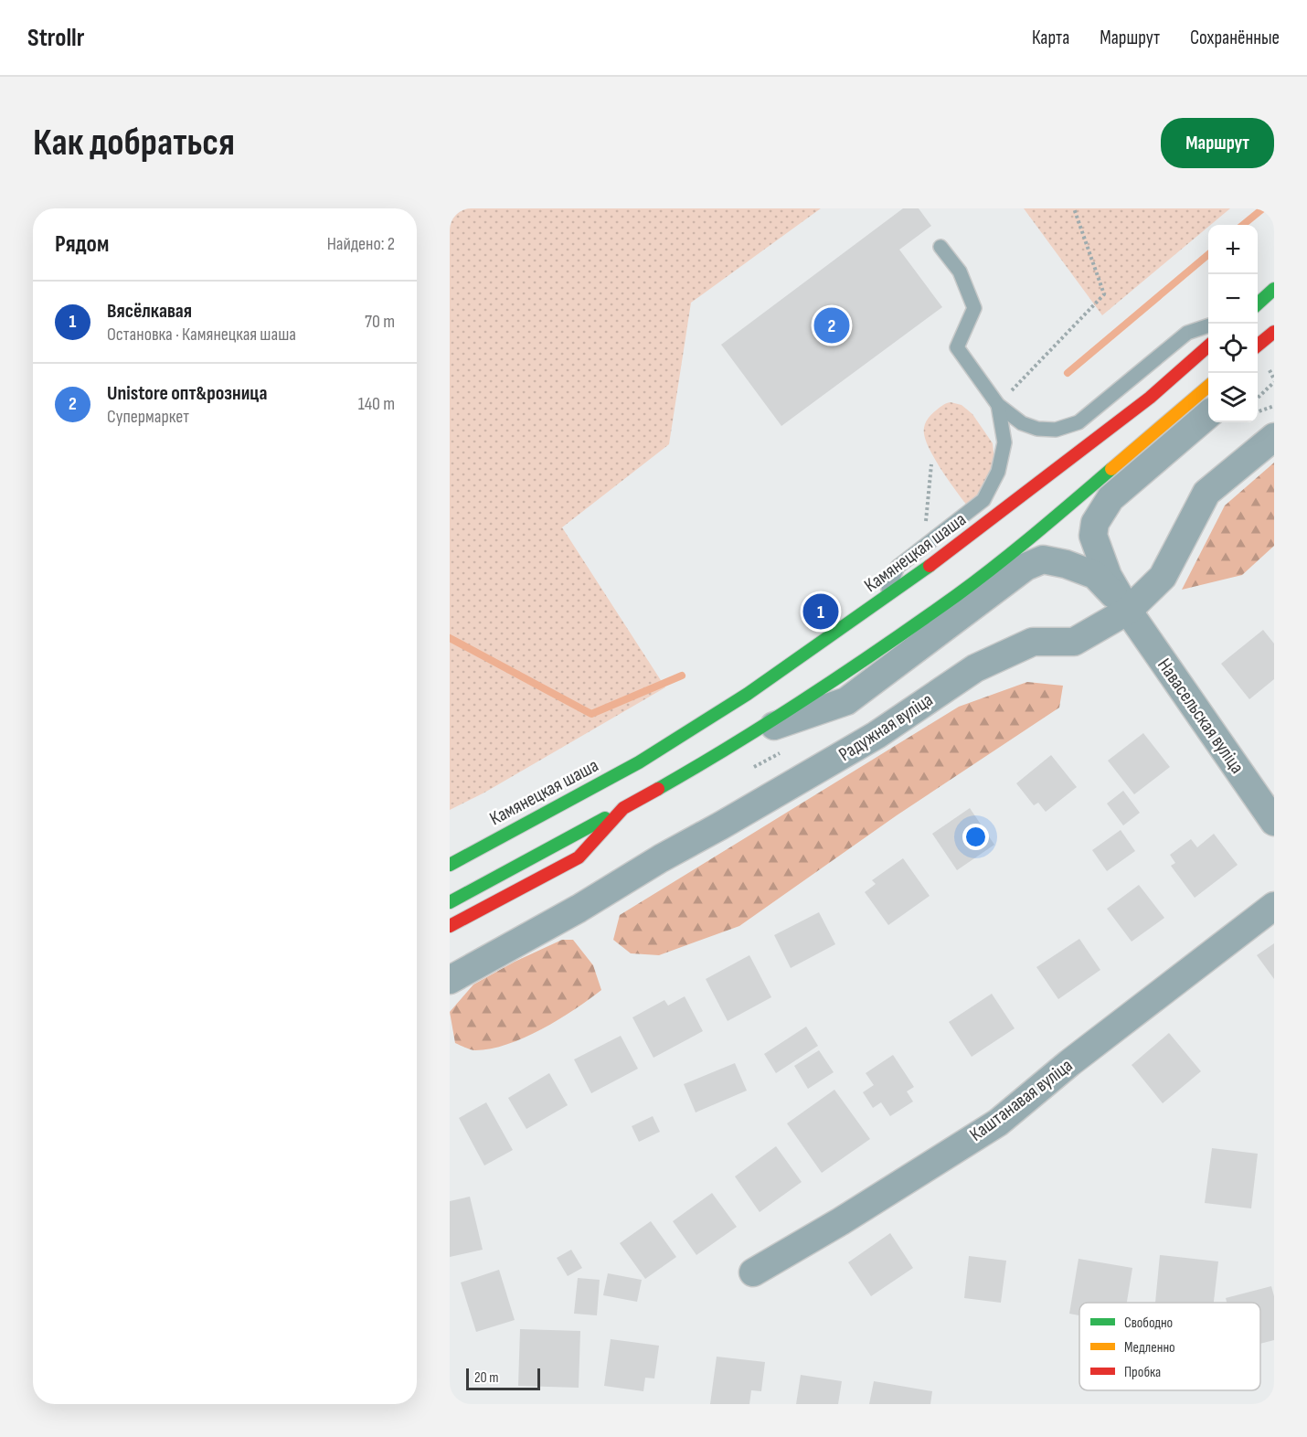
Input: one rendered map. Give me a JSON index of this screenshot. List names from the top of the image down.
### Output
{
  "streets": {
    "main road": ["Камянецкая шаша"],
    "street": ["Навасельская вуліца", "Радужная вуліца", "Каштанавая вуліца"]
  },
  "crossings": [
    ["Навасельская вуліца", "Радужная вуліца"]
  ],
  "legend": ["Свободно", "Медленно", "Пробка"],
  "scale_bar": "20 m",
  "page": {
    "header": "Strollr",
    "nav": ["Карта", "Маршрут", "Сохранённые"],
    "buttons": "Маршрут",
    "title": "Как добраться",
    "heading": ["Рядом", "Найдено: 2"],
    "map_buttons": ["+", "−"],
    "list": [
      {
        "mark": "1",
        "name": "Вясёлкавая",
        "note": "Остановка · Камянецкая шаша",
        "value": "70 m"
      },
      {
        "mark": "2",
        "name": "Unistore опт&розница",
        "note": "Супермаркет",
        "value": "140 m"
      }
    ],
    "pins": ["2", "1"],
    "scale": "20 m"
  }
}
